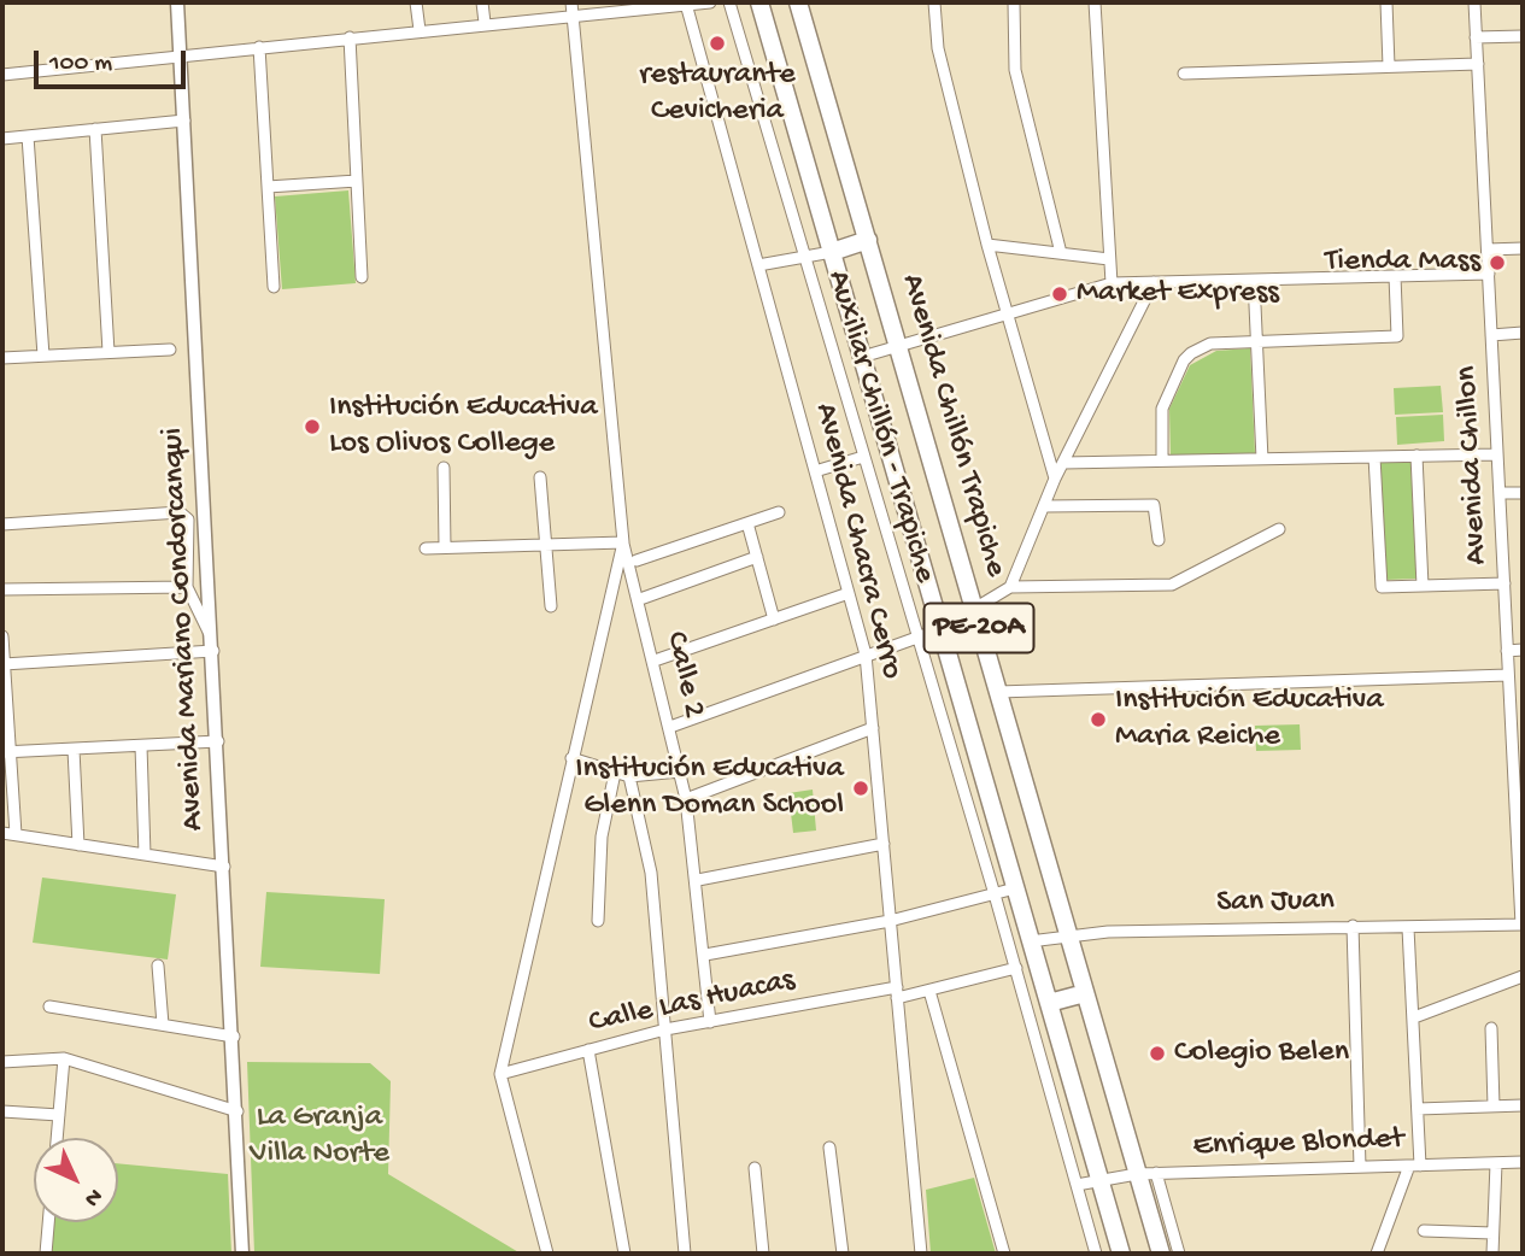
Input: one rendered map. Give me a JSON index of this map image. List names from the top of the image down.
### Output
{
  "streets": {
    "main road": ["Avenida Chillón Trapiche", "PE-20A"],
    "street": [
      "Auxiliar Chillón - Trapiche",
      "Avenida Chillon",
      "Avenida Chacra Cerro",
      "Avenida Mariano Condorcanqui",
      "Calle 2",
      "San Juan",
      "Calle Las Huacas",
      "Enrique Blondet"
    ]
  },
  "crossings": [
    ["Avenida Chillón Trapiche", "San Juan"],
    ["Avenida Chillón Trapiche", "Enrique Blondet"],
    ["Auxiliar Chillón - Trapiche", "Calle Las Huacas"],
    ["Auxiliar Chillón - Trapiche", "Enrique Blondet"],
    ["Avenida Chillon", "San Juan"],
    ["Avenida Chacra Cerro", "Calle Las Huacas"],
    ["PE-20A", "San Juan"],
    ["PE-20A", "Enrique Blondet"],
    ["Calle 2", "Calle Las Huacas"]
  ],
  "parks": ["La Granja Villa Norte"],
  "places": [
    "restaurante Cevicheria",
    "Tienda Mass",
    "Market Express",
    "Institución Educativa Los Olivos College",
    "Institución Educativa Maria Reiche",
    "Institución Educativa Glenn Doman School",
    "Colegio Belen"
  ],
  "scale_bar": "100 m",
  "north": "bottom right"
}
